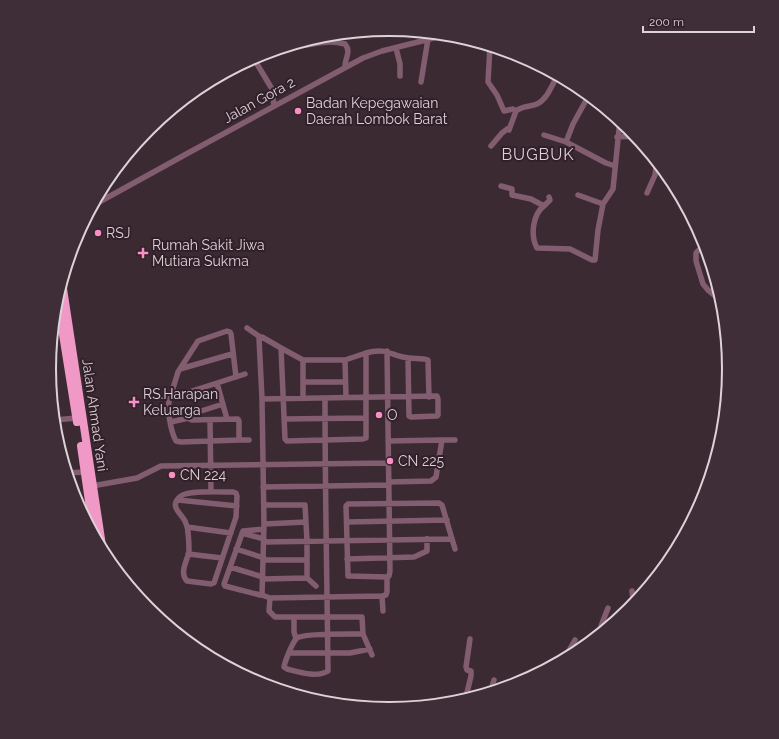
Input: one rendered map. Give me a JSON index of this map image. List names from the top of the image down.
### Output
{
  "streets": {
    "highway": ["Jalan Ahmad Yani"],
    "street": ["Jalan Gora 2"]
  },
  "districts": ["BUGBUK"],
  "places": {
    "other": [
      "Badan Kepegawaian Daerah Lombok Barat",
      "RSJ",
      "O",
      "CN 225",
      "CN 224"
    ],
    "health": ["Rumah Sakit Jiwa Mutiara Sukma", "RS.Harapan Keluarga"]
  },
  "scale_bar": "200 m"
}
